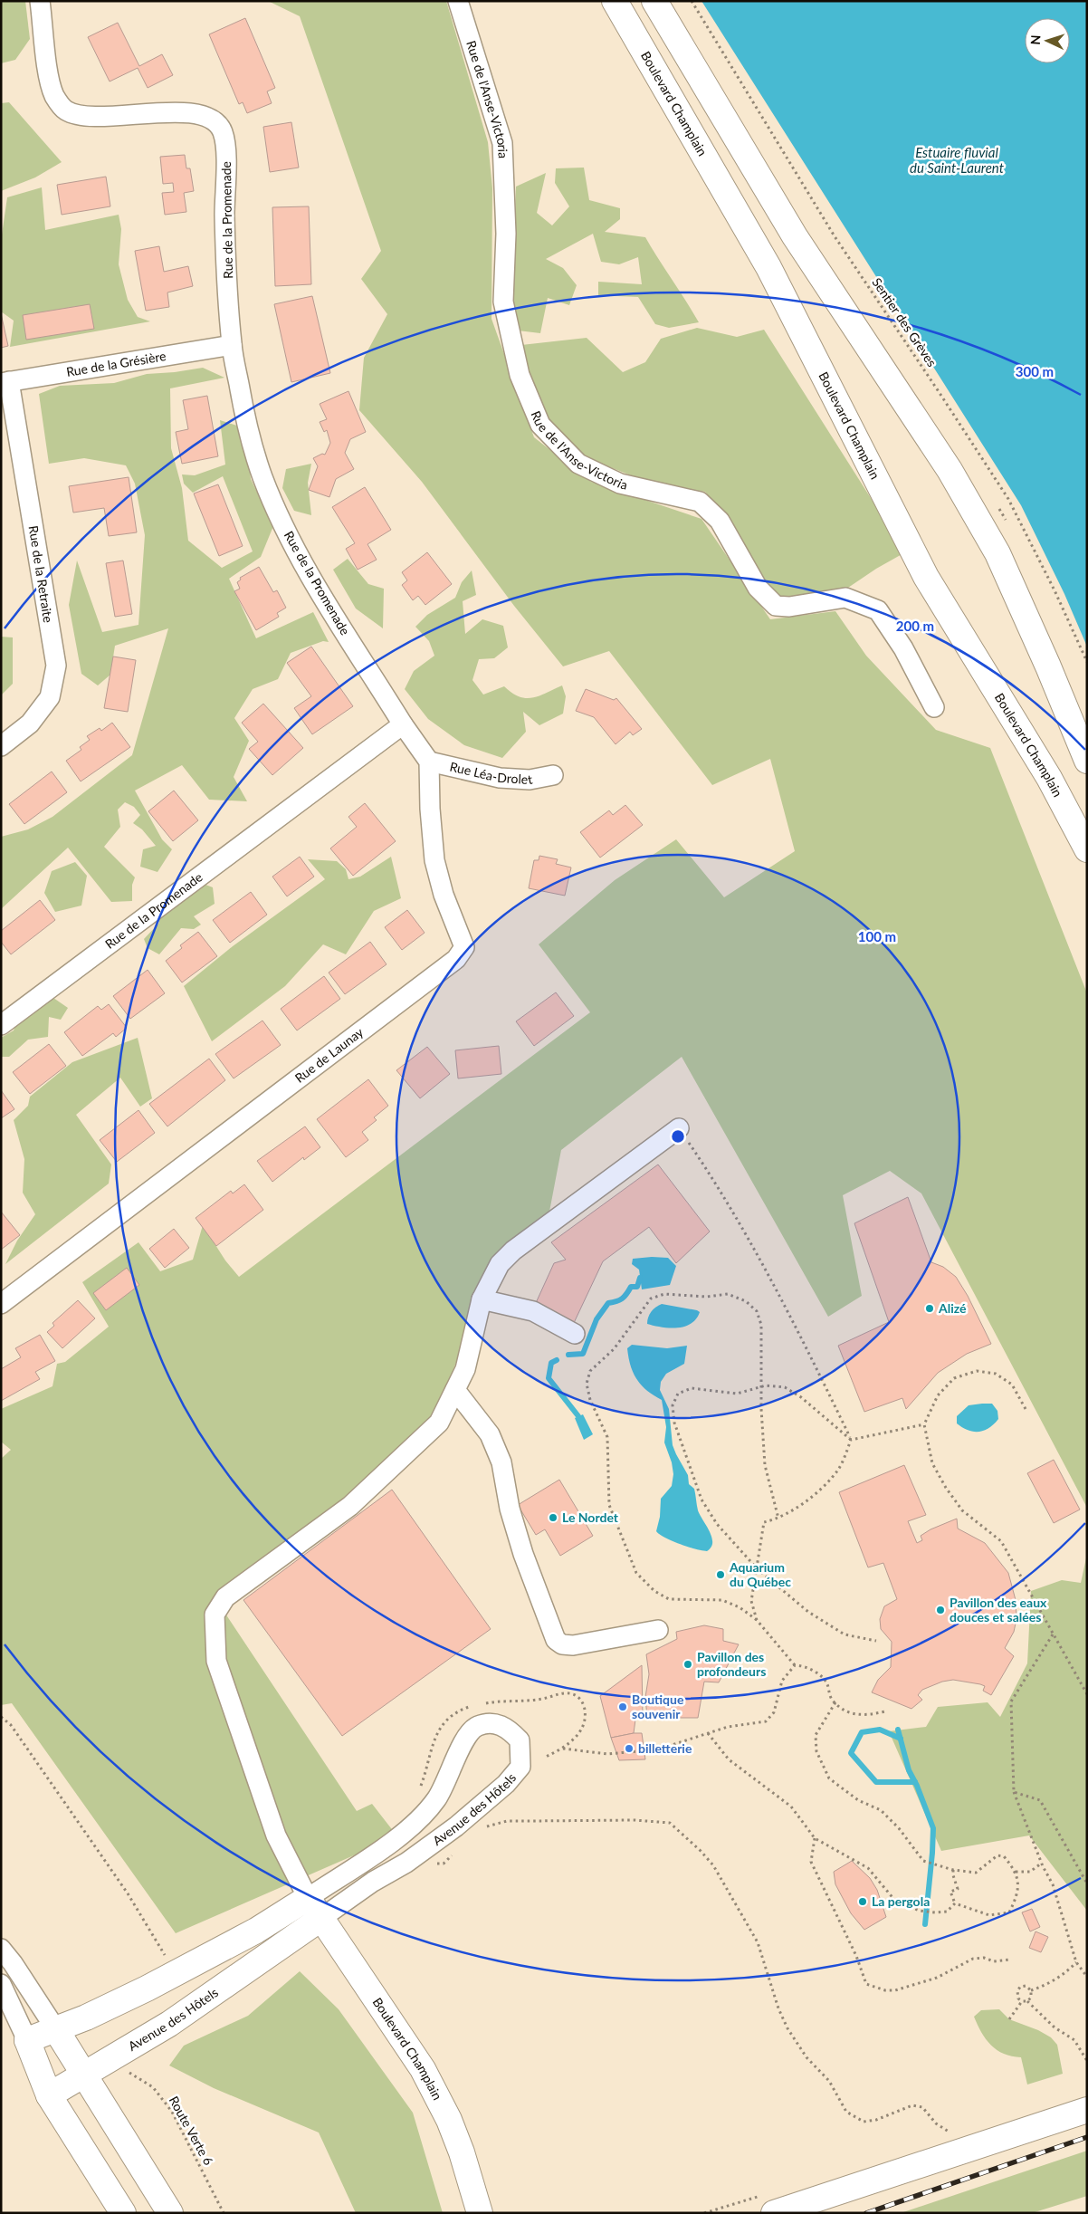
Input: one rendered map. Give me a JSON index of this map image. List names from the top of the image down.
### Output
{
  "streets": {
    "main road": ["Boulevard Champlain", "Avenue des Hôtels"],
    "street": [
      "Rue de l'Anse-Victoria",
      "Rue de la Promenade",
      "Rue de la Grésière",
      "Rue de la Retraite",
      "Rue Léa-Drolet",
      "Rue de Launay"
    ],
    "path": ["Sentier des Grèves", "Route Verte 6"]
  },
  "crossings": [
    ["Boulevard Champlain", "Avenue des Hôtels"],
    ["Rue de la Promenade", "Rue de la Grésière"],
    ["Rue de la Grésière", "Rue de la Retraite"],
    ["Rue Léa-Drolet", "Rue de Launay"]
  ],
  "water": ["Estuaire fluvial du Saint-Laurent"],
  "places": [
    "Alizé",
    "Le Nordet",
    "Aquarium du Québec",
    "Pavillon des eaux douces et salées",
    "Pavillon des profondeurs",
    "Boutique souvenir",
    "billetterie",
    "La pergola"
  ],
  "north": "left",
  "rings": ["300 m", "200 m", "100 m"]
}
